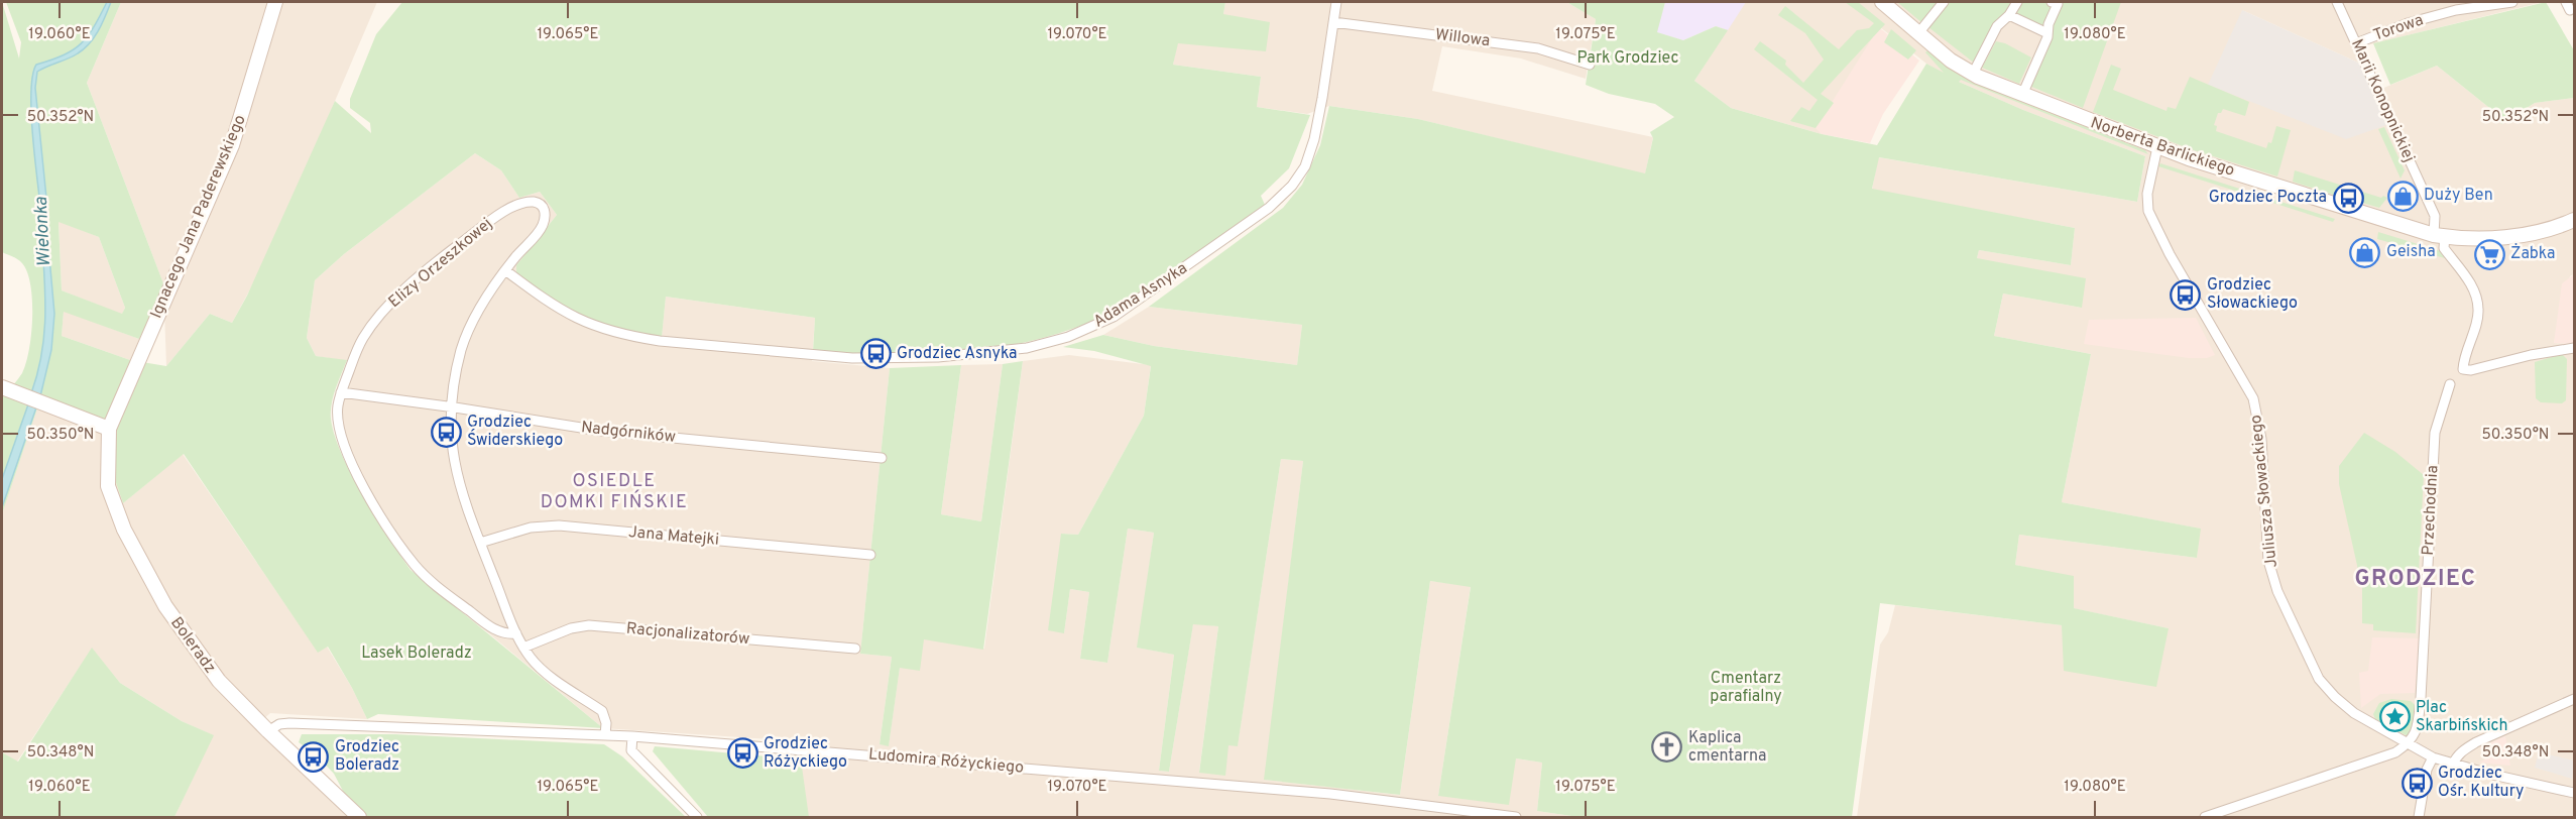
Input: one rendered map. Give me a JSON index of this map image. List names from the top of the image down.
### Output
{
  "streets": {
    "street": [
      "Torowa",
      "Willowa",
      "Marii Konopnickiej",
      "Norberta Barlickiego",
      "Ignacego Jana Paderewskiego",
      "Elizy Orzeszkowej",
      "Adama Asnyka",
      "Nadgórników",
      "Juliusza Słowackiego",
      "Przechodnia",
      "Jana Matejki",
      "Racjonalizatorów",
      "Boleradz",
      "Ludomira Różyckiego"
    ]
  },
  "crossings": [
    ["Torowa", "Marii Konopnickiej"],
    ["Willowa", "Adama Asnyka"],
    ["Marii Konopnickiej", "Norberta Barlickiego"],
    ["Norberta Barlickiego", "Juliusza Słowackiego"],
    ["Ignacego Jana Paderewskiego", "Boleradz"],
    ["Elizy Orzeszkowej", "Adama Asnyka"],
    ["Elizy Orzeszkowej", "Nadgórników"],
    ["Juliusza Słowackiego", "Przechodnia"],
    ["Boleradz", "Ludomira Różyckiego"]
  ],
  "districts": ["OSIEDLE DOMKI FIŃSKIE", "GRODZIEC"],
  "water": ["Wielonka"],
  "parks": ["Park Grodziec", "Lasek Boleradz", "Cmentarz parafialny"],
  "places": {
    "shop": ["Duży Ben", "Geisha"],
    "bus stop": [
      "Grodziec Poczta",
      "Grodziec Słowackiego",
      "Grodziec Asnyka",
      "Grodziec Świderskiego",
      "Grodziec Różyckiego",
      "Grodziec Boleradz",
      "Grodziec Ośr. Kultury"
    ],
    "supermarket": ["Żabka"],
    "place": ["Plac Skarbińskich"],
    "church": ["Kaplica cmentarna"]
  },
  "coordinates": [
    "19.060°E",
    "19.065°E",
    "19.070°E",
    "19.075°E",
    "19.080°E",
    "50.352°N",
    "50.350°N",
    "50.348°N"
  ]
}
